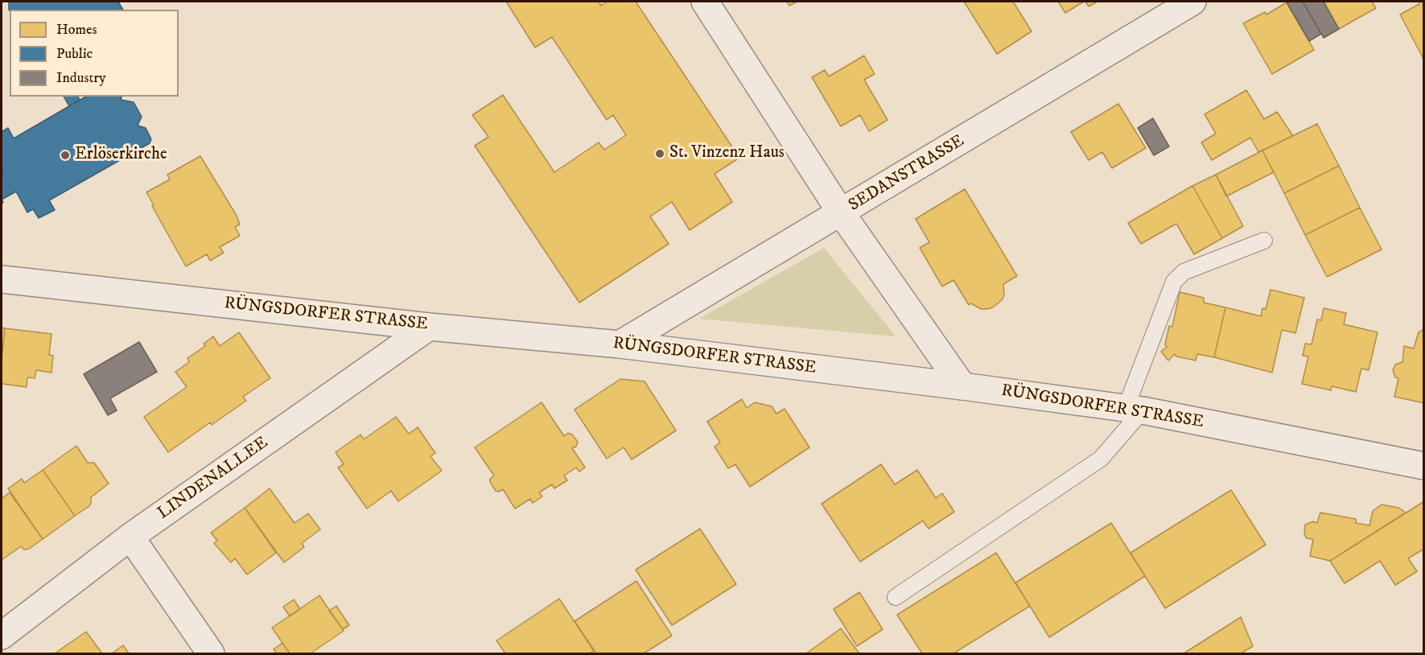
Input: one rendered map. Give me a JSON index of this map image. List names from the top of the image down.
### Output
{
  "streets": {
    "street": ["SEDANSTRASSE", "RÜNGSDORFER STRASSE", "LINDENALLEE"]
  },
  "crossings": [
    ["SEDANSTRASSE", "RÜNGSDORFER STRASSE"],
    ["RÜNGSDORFER STRASSE", "LINDENALLEE"]
  ],
  "places": ["St. Vinzenz Haus", "Erlöserkirche"],
  "legend": ["Homes", "Public", "Industry"]
}
